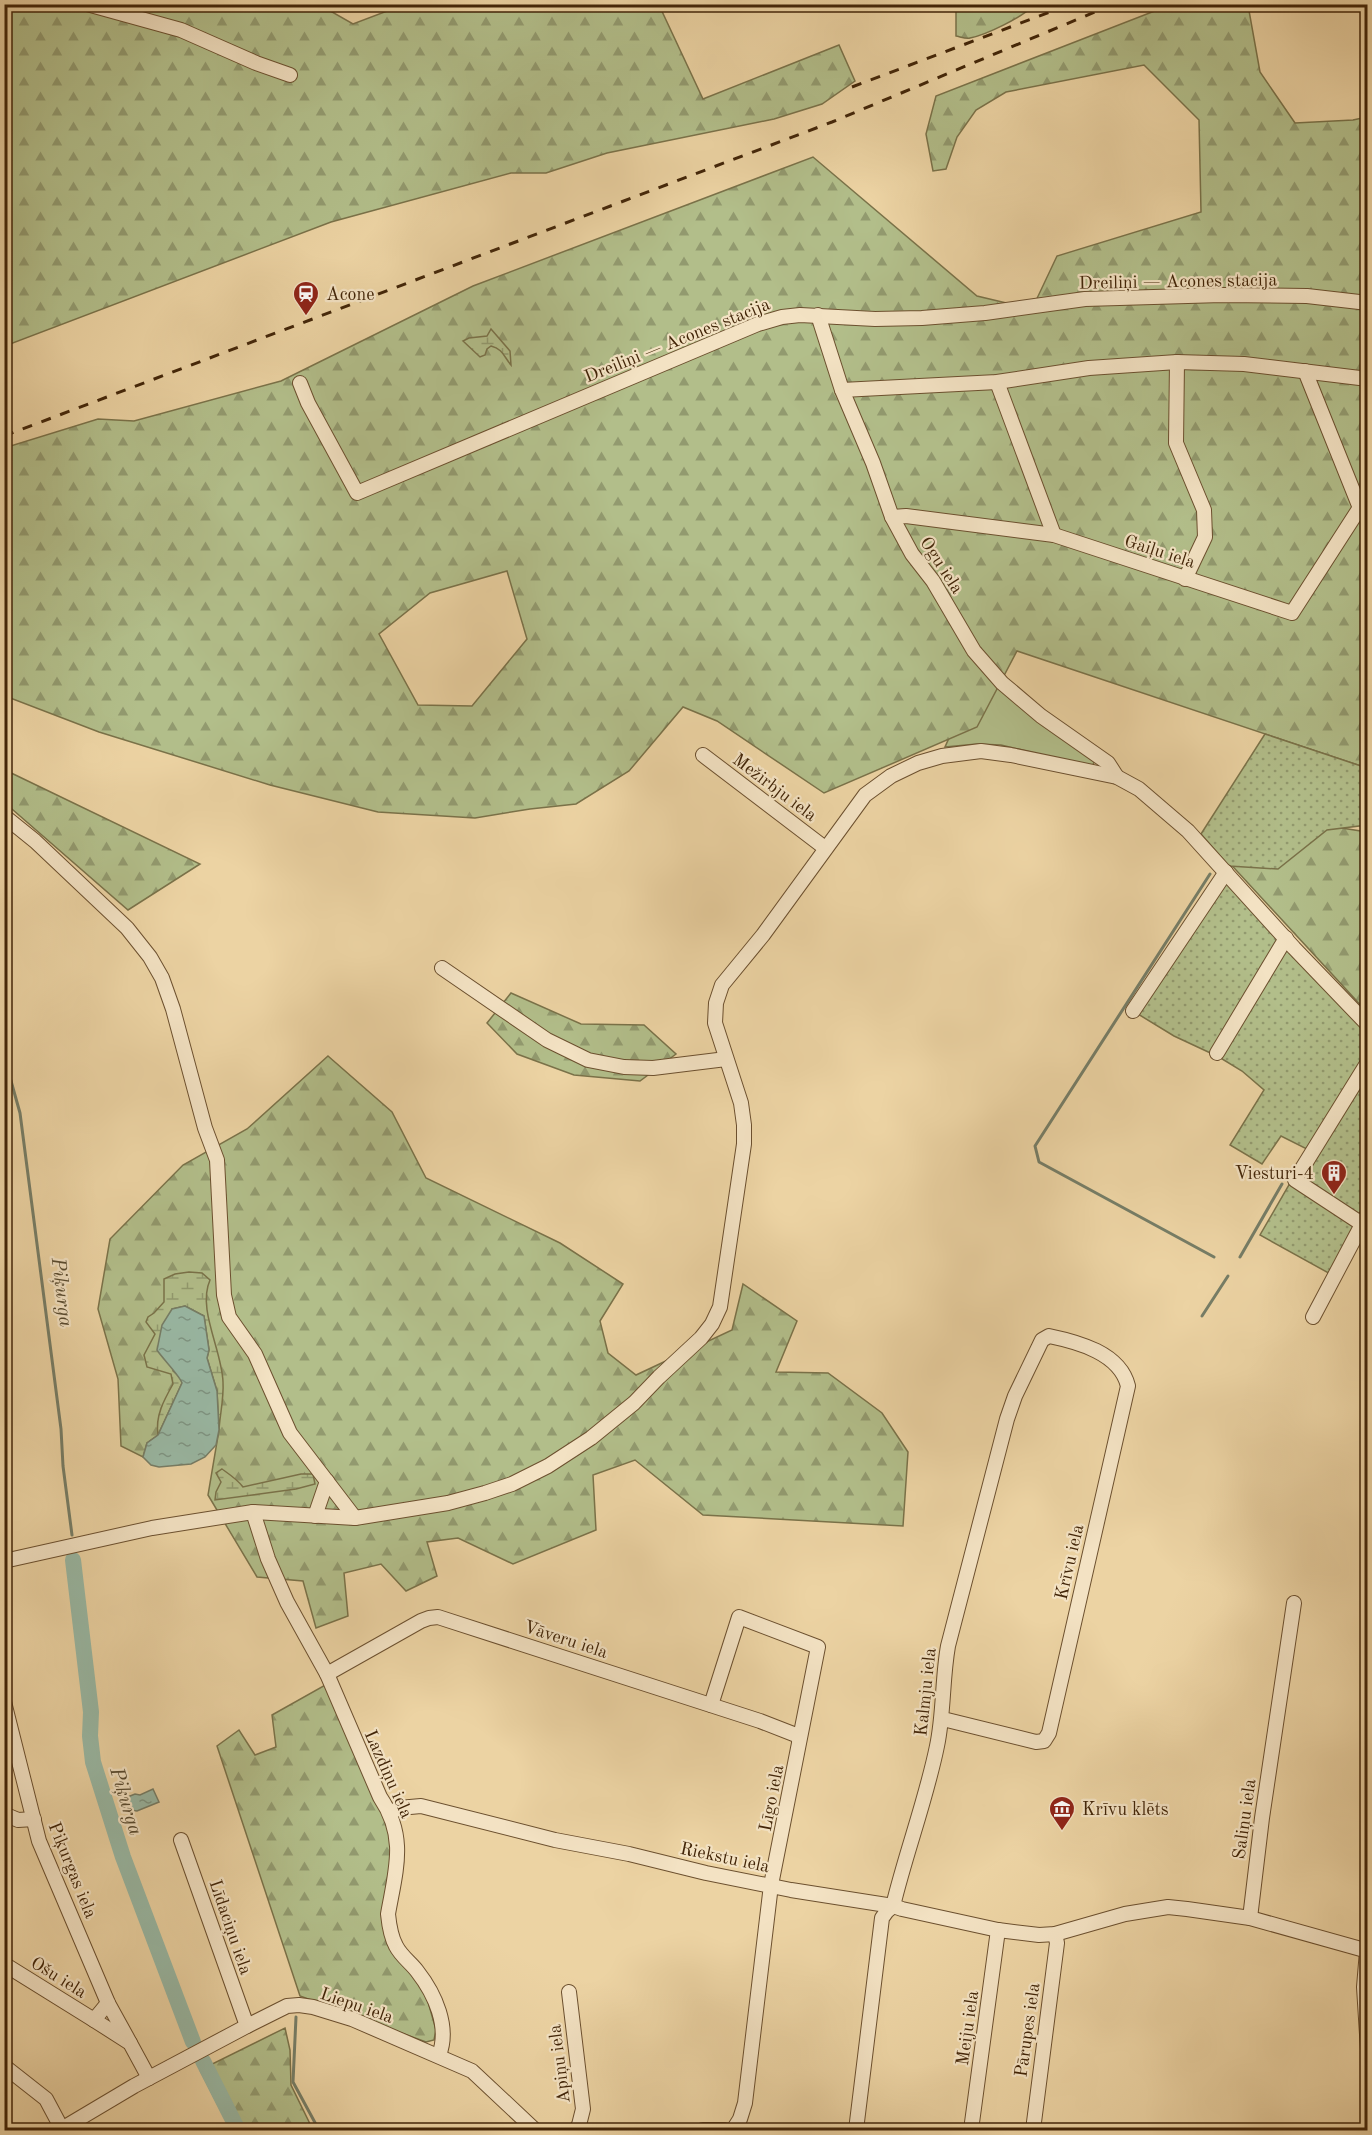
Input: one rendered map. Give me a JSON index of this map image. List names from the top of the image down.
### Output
{
  "streets": {
    "street": [
      "Dreiliņi — Acones stacija",
      "Gaiļu iela",
      "Ogu iela",
      "Mežirbju iela",
      "Krīvu iela",
      "Vāveru iela",
      "Kalmju iela",
      "Lazdiņu iela",
      "Līgo iela",
      "Saliņu iela",
      "Riekstu iela",
      "Piķurgas iela",
      "Līdaciņu iela",
      "Ošu iela",
      "Liepu iela",
      "Meiju iela",
      "Pārupes iela",
      "Apiņu iela"
    ]
  },
  "crossings": [
    ["Dreiliņi — Acones stacija", "Ogu iela"],
    ["Gaiļu iela", "Ogu iela"],
    ["Krīvu iela", "Kalmju iela"],
    ["Vāveru iela", "Lazdiņu iela"],
    ["Vāveru iela", "Līgo iela"],
    ["Kalmju iela", "Riekstu iela"],
    ["Lazdiņu iela", "Riekstu iela"],
    ["Lazdiņu iela", "Liepu iela"],
    ["Līgo iela", "Riekstu iela"],
    ["Saliņu iela", "Riekstu iela"],
    ["Riekstu iela", "Meiju iela"],
    ["Riekstu iela", "Pārupes iela"],
    ["Piķurgas iela", "Ošu iela"],
    ["Līdaciņu iela", "Liepu iela"],
    ["Ošu iela", "Liepu iela"]
  ],
  "water": ["Piķurga"],
  "places": {
    "station": ["Acone"],
    "building": ["Viesturi-4"],
    "museum": ["Krīvu klēts"]
  }
}
